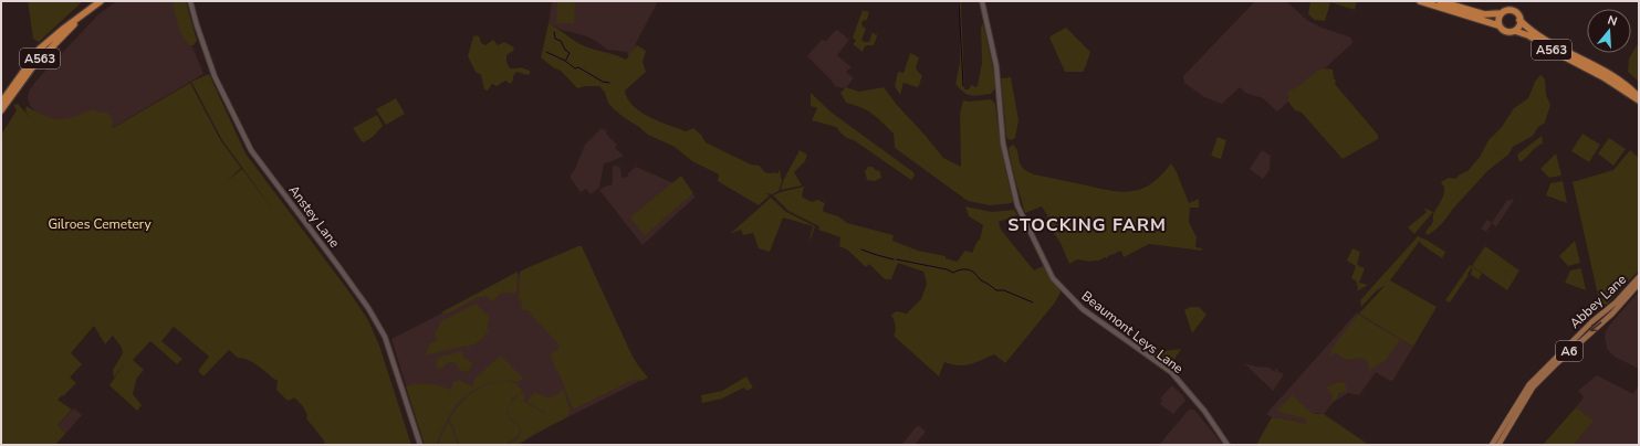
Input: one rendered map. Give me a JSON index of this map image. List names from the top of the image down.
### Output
{
  "streets": {
    "highway": ["A563"],
    "main road": ["Abbey Lane", "A6"],
    "street": ["Anstey Lane", "Beaumont Leys Lane"]
  },
  "districts": ["STOCKING FARM"],
  "parks": ["Gilroes Cemetery"],
  "north": "top"
}
